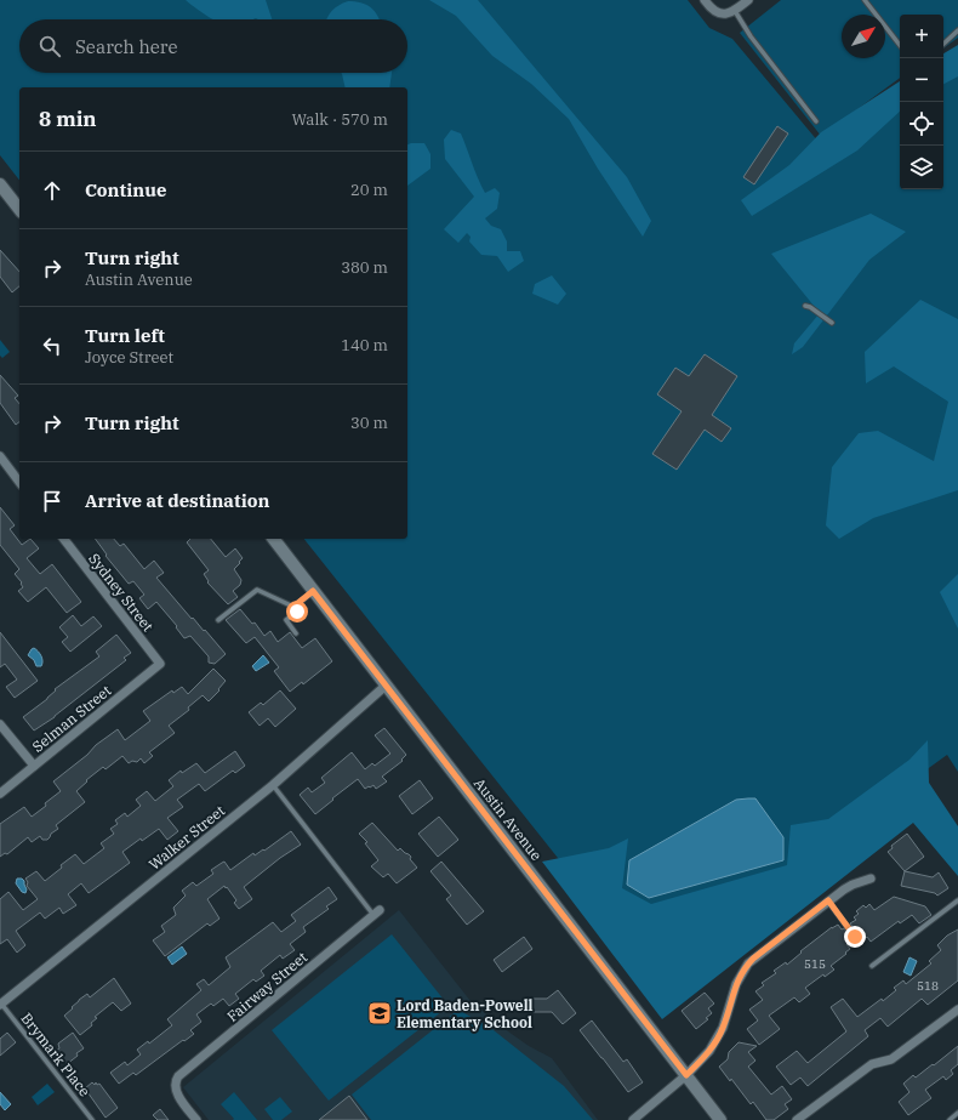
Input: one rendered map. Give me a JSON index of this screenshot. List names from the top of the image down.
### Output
{
  "streets": {
    "main road": ["Austin Avenue"],
    "street": [
      "Sydney Street",
      "Selman Street",
      "Walker Street",
      "Fairway Street"
    ],
    "lane": ["Brymark Place"]
  },
  "crossings": [
    ["Sydney Street", "Selman Street"],
    ["Austin Avenue", "Walker Street"],
    ["Walker Street", "Brymark Place"]
  ],
  "places": {
    "school or university": ["Lord Baden-Powell Elementary School"]
  },
  "house_numbers": ["515", "518"],
  "north": "top right",
  "page": {
    "map_buttons": ["+", "−"],
    "search": "Search here",
    "heading": ["8 min", "Walk · 570 m"],
    "list": [
      ["Continue", "20 m"],
      ["Turn right", "Austin Avenue", "380 m"],
      ["Turn left", "Joyce Street", "140 m"],
      ["Turn right", "30 m"],
      "Arrive at destination"
    ]
  }
}
